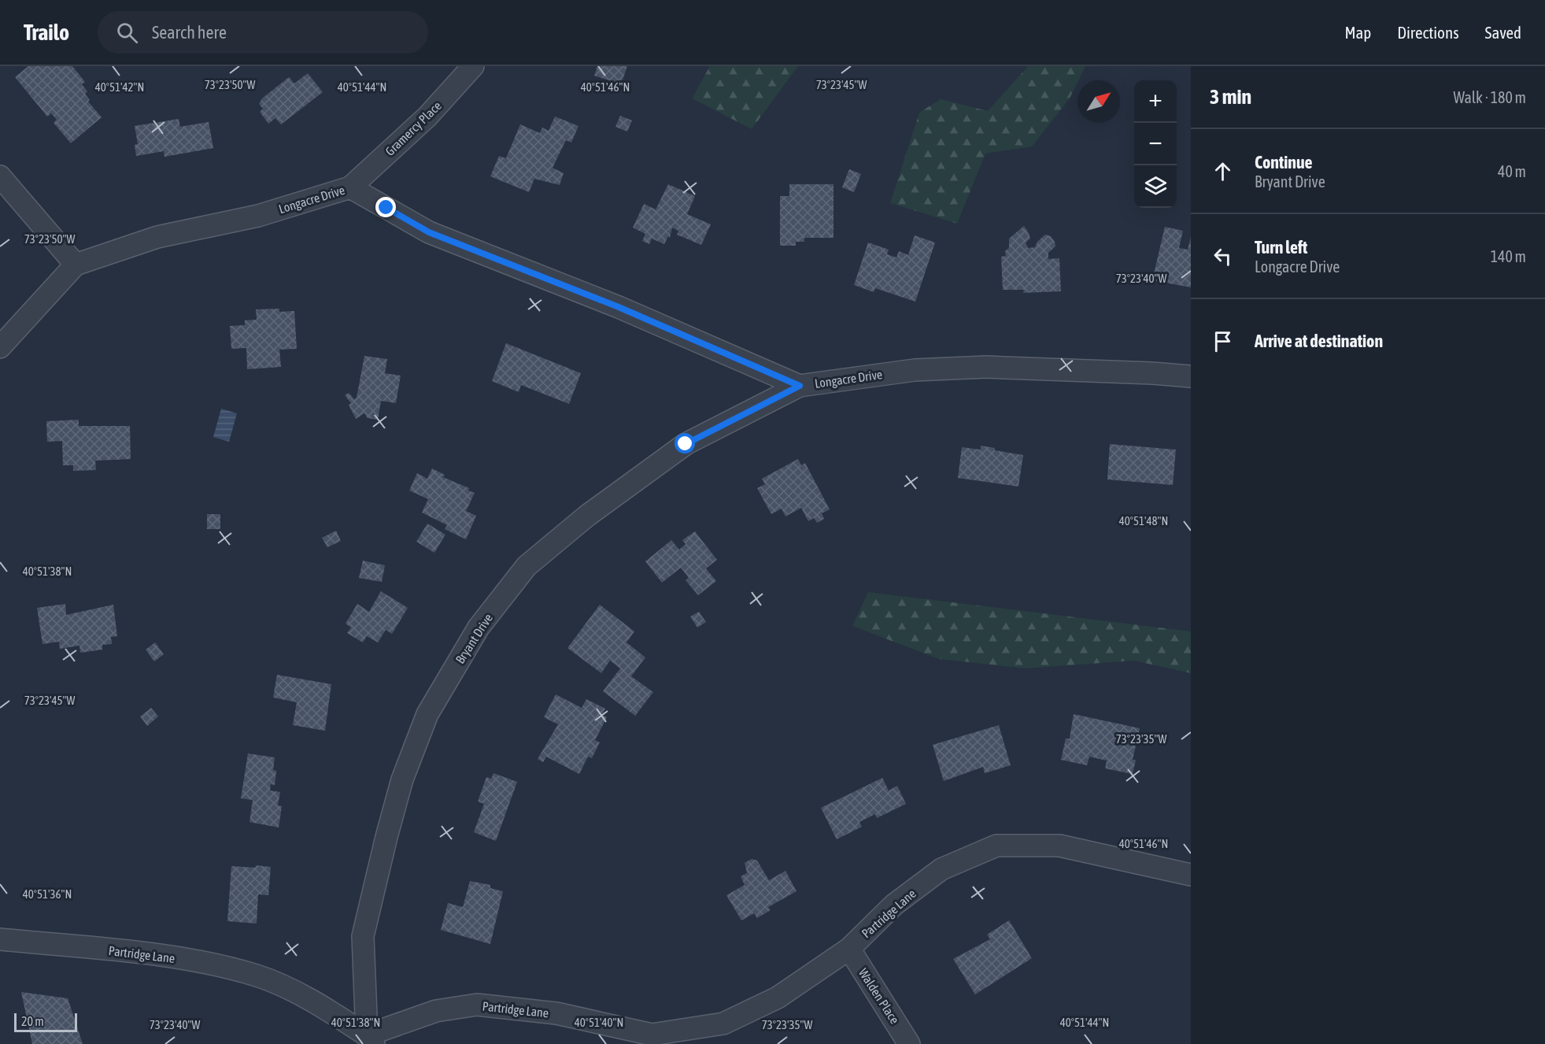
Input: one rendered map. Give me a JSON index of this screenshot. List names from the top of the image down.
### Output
{
  "streets": {
    "street": [
      "Gramercy Place",
      "Longacre Drive",
      "Bryant Drive",
      "Partridge Lane",
      "Walden Place"
    ]
  },
  "crossings": [
    ["Gramercy Place", "Longacre Drive"],
    ["Longacre Drive", "Bryant Drive"],
    ["Bryant Drive", "Partridge Lane"],
    ["Partridge Lane", "Walden Place"]
  ],
  "scale_bar": "20 m",
  "north": "top right",
  "page": {
    "header": "Trailo",
    "search": "Search here",
    "nav": ["Map", "Directions", "Saved"],
    "heading": ["3 min", "Walk · 180 m"],
    "map_buttons": ["+", "−"],
    "list": [
      ["Continue", "Bryant Drive", "40 m"],
      ["Turn left", "Longacre Drive", "140 m"],
      "Arrive at destination"
    ],
    "scale": "20 m"
  },
  "coordinates": [
    "73°23'50\"W",
    "73°23'45\"W",
    "40°51'42\"N",
    "40°51'44\"N",
    "40°51'46\"N",
    "73°23'40\"W",
    "40°51'48\"N",
    "40°51'38\"N",
    "73°23'35\"W",
    "40°51'36\"N",
    "40°51'40\"N"
  ]
}
